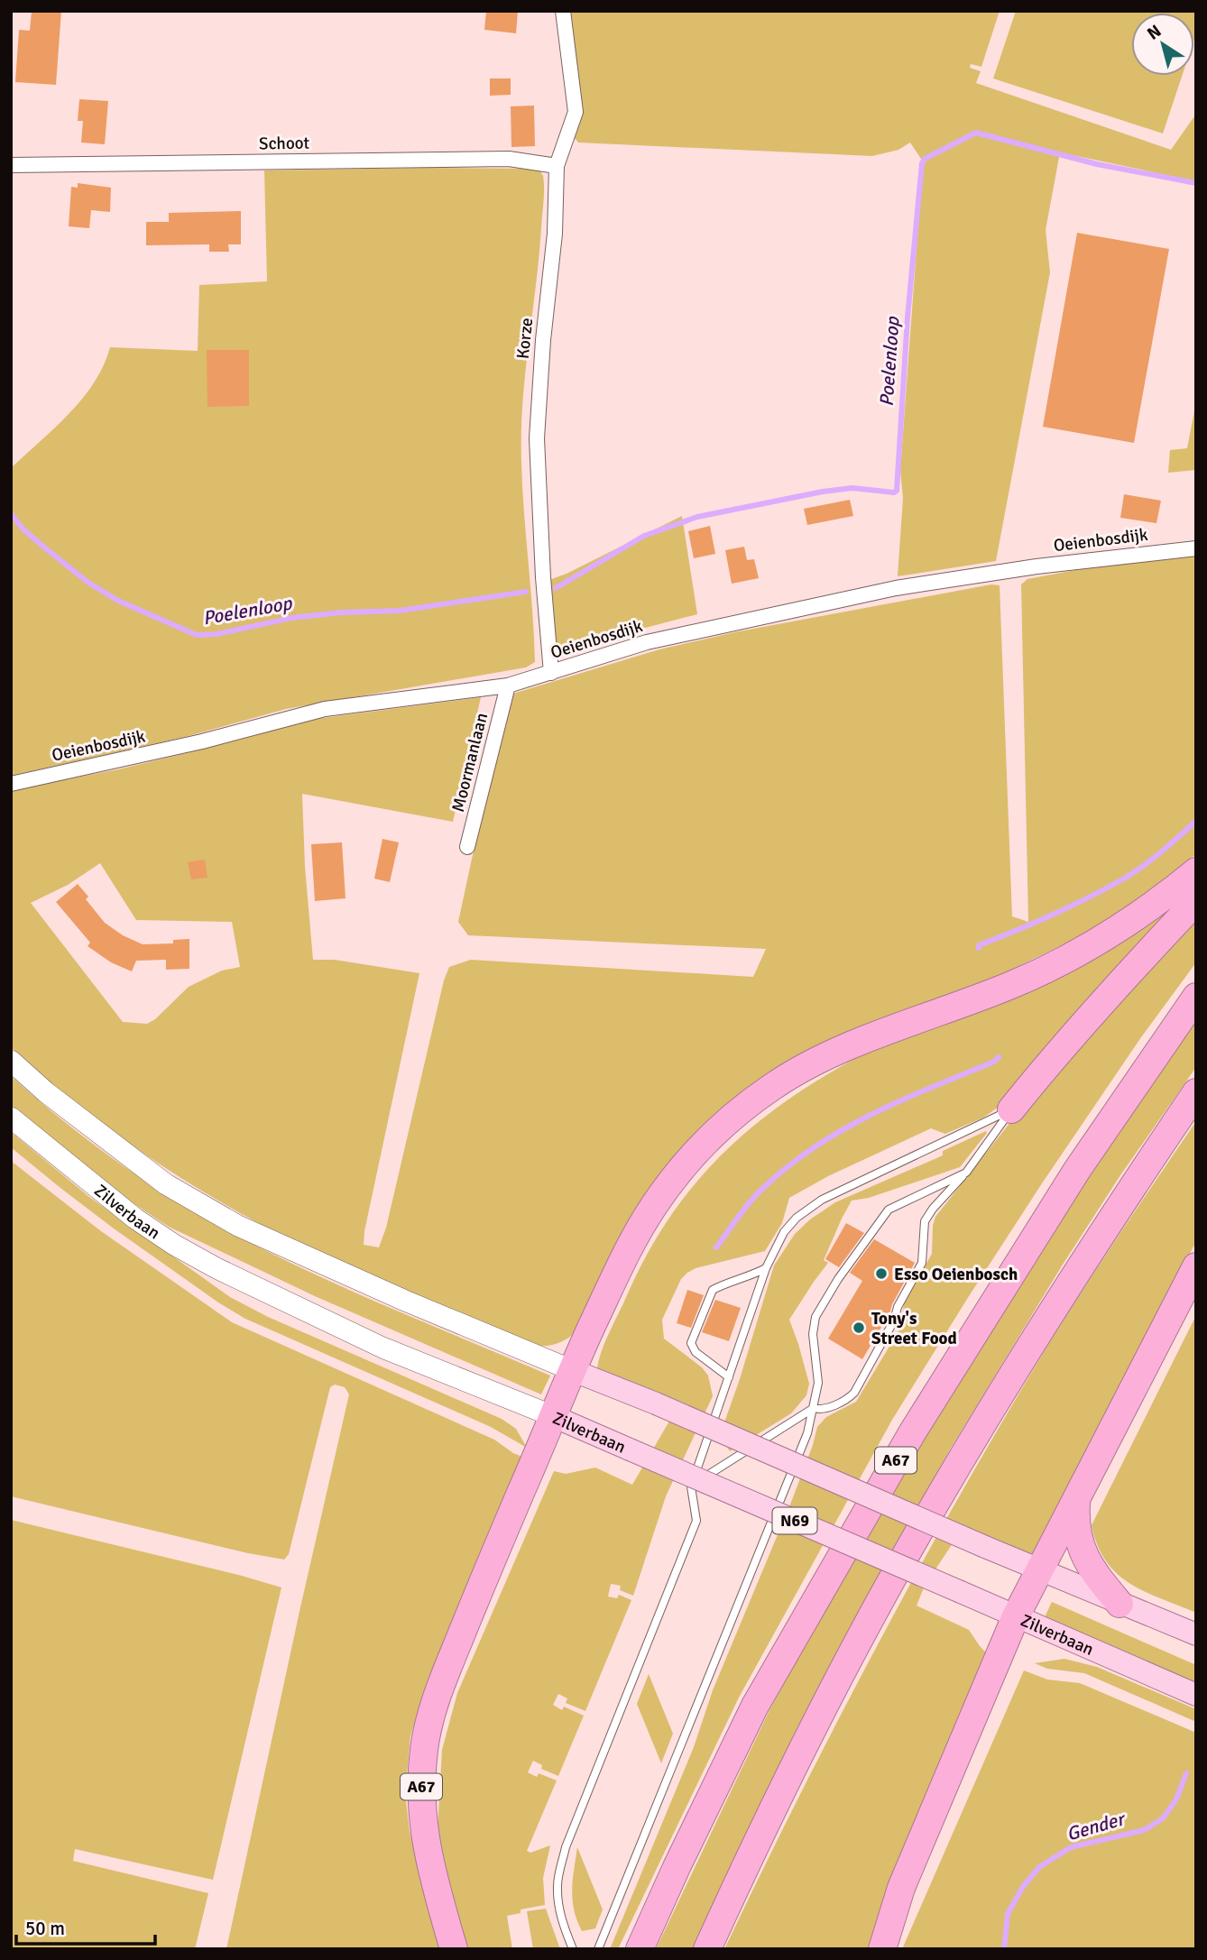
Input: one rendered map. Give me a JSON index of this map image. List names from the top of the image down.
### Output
{
  "streets": {
    "highway": ["A67"],
    "main road": ["Zilverbaan", "N69"],
    "street": [
      "Schoot",
      "Korze",
      "Oeienbosdijk",
      "Moormanlaan"
    ]
  },
  "crossings": [
    ["Schoot", "Korze"],
    ["Korze", "Oeienbosdijk"],
    ["Oeienbosdijk", "Moormanlaan"],
    ["Zilverbaan", "A67"]
  ],
  "water": ["Poelenloop", "Gender"],
  "places": ["Esso Oeienbosch", "Tony's Street Food"],
  "scale_bar": "50 m",
  "north": "top left"
}
